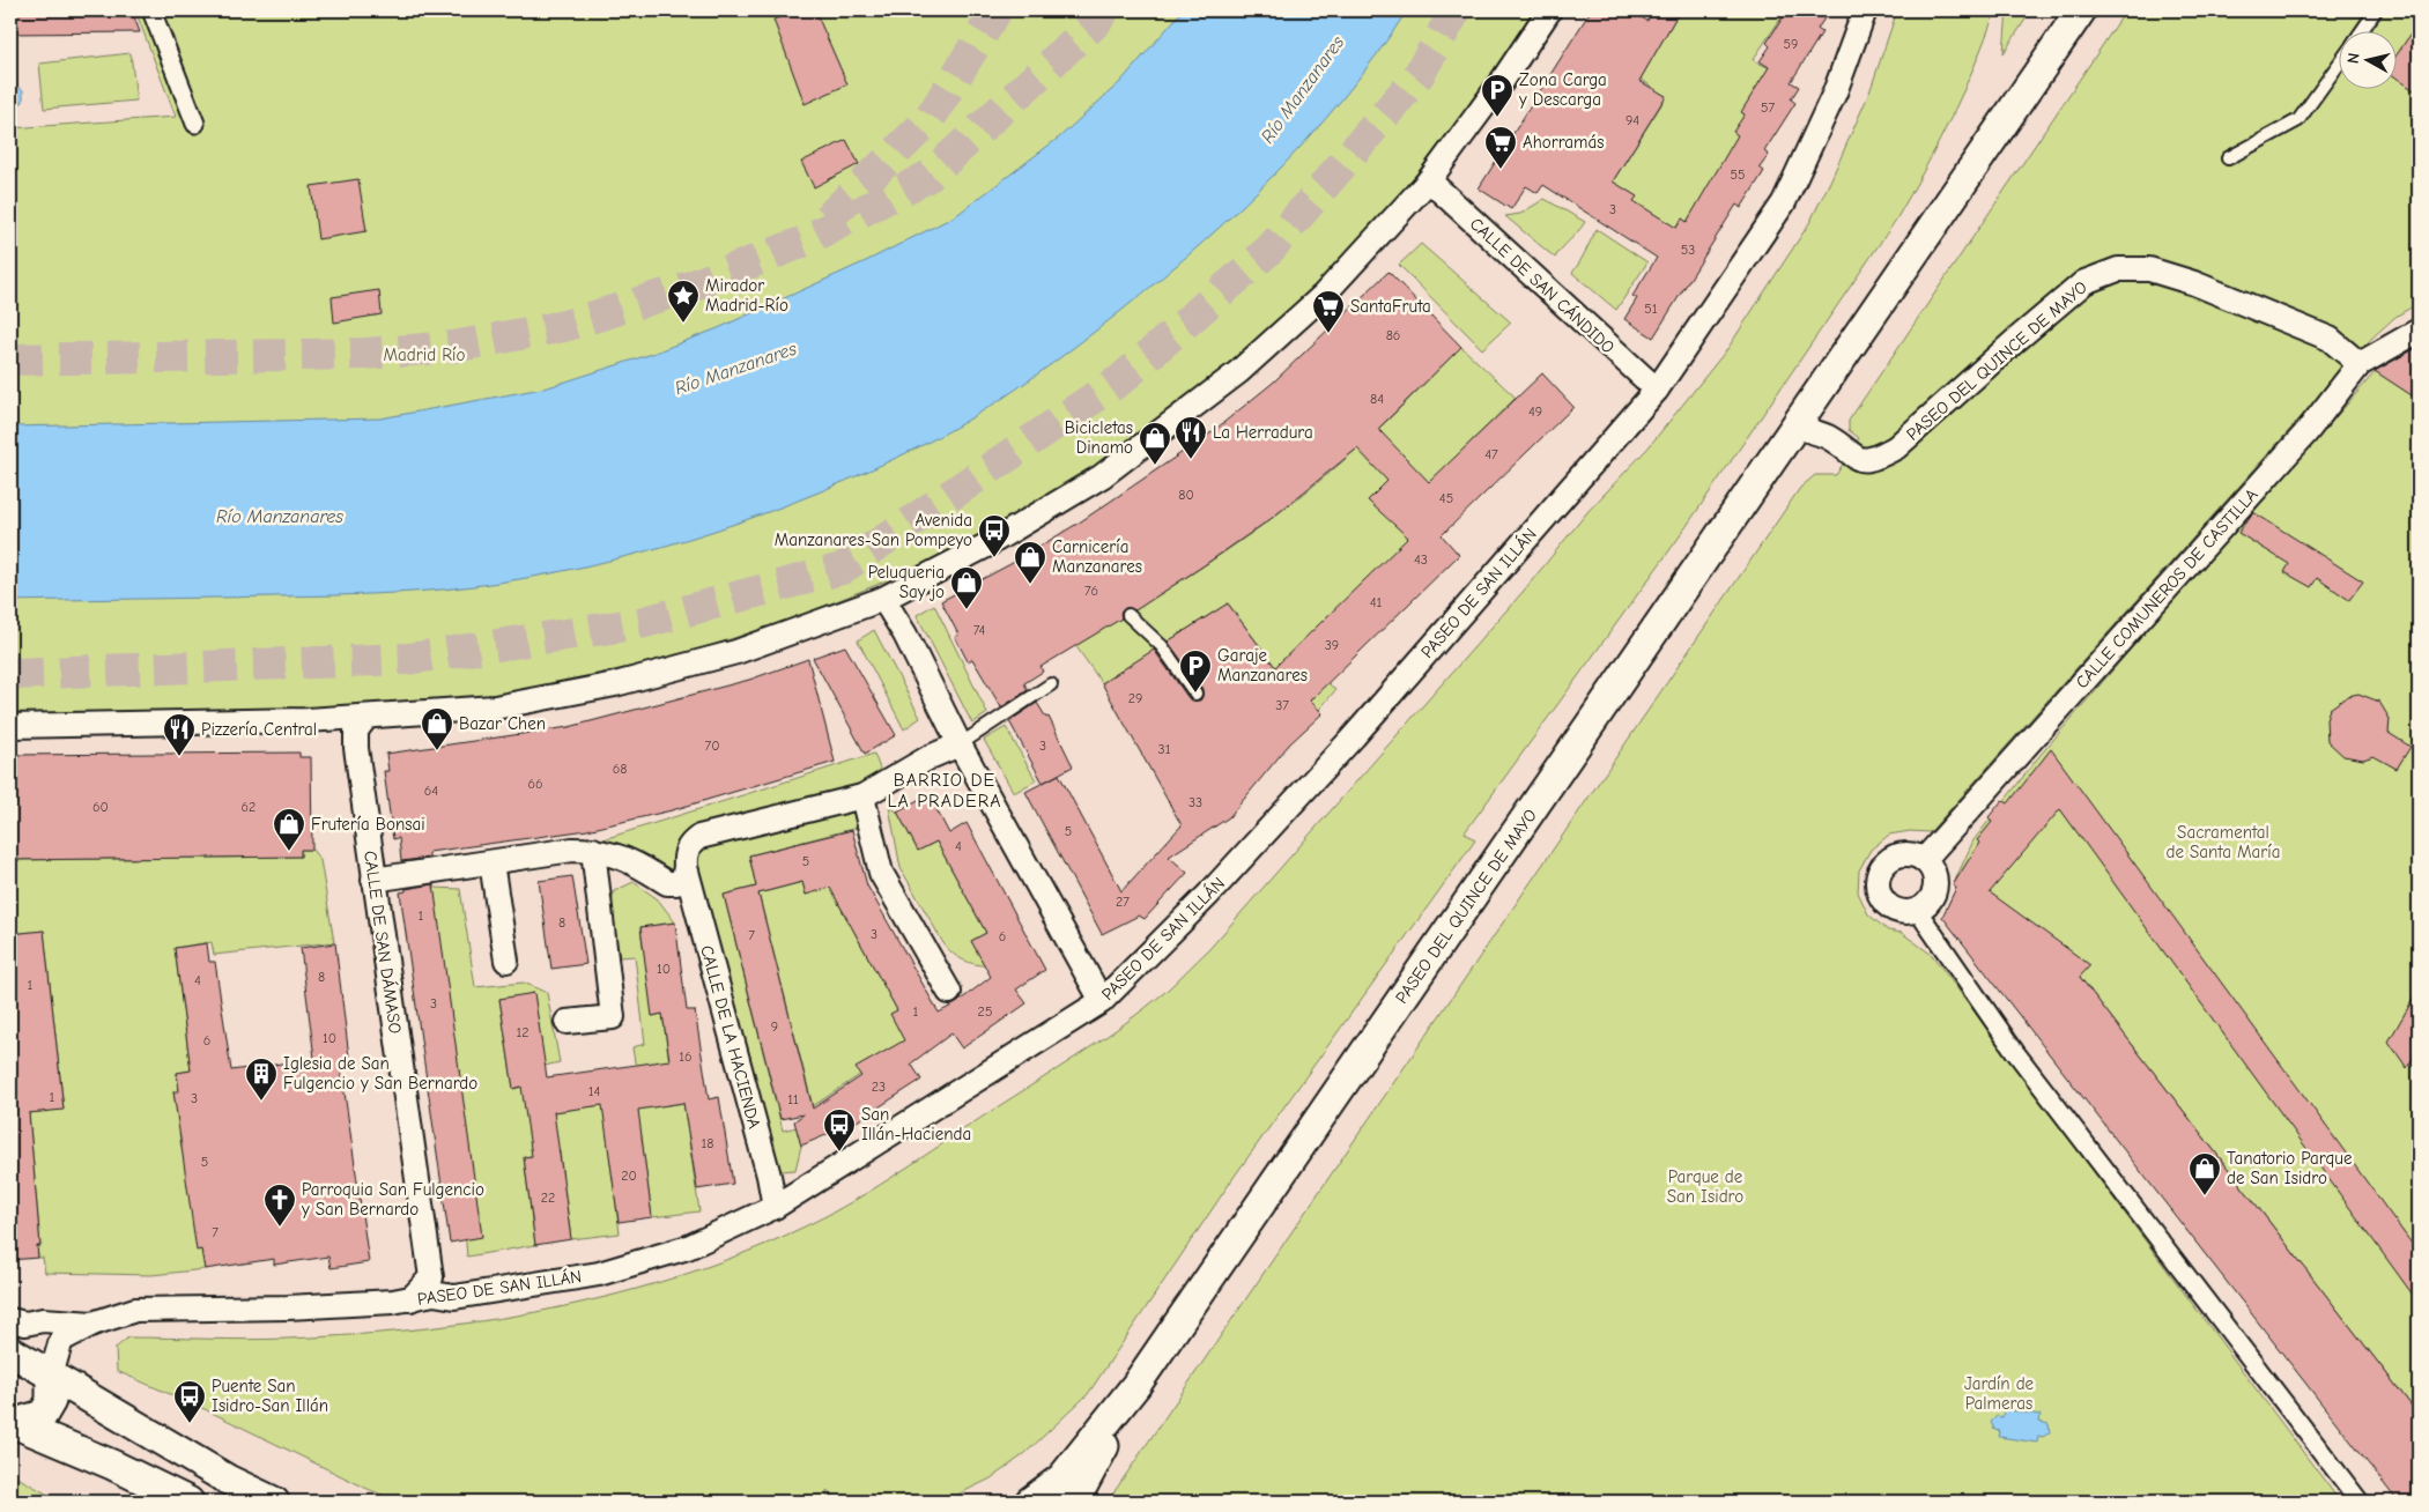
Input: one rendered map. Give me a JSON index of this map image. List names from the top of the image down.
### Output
{
  "streets": {
    "street": [
      "CALLE DE SAN CÁNDIDO",
      "PASEO DEL QUINCE DE MAYO",
      "CALLE COMUNEROS DE CASTILLA",
      "PASEO DE SAN ILLÁN",
      "CALLE DE SAN DÁMASO",
      "CALLE DE LA HACIENDA"
    ]
  },
  "crossings": [
    ["CALLE DE SAN CÁNDIDO", "PASEO DE SAN ILLÁN"],
    ["PASEO DEL QUINCE DE MAYO", "CALLE COMUNEROS DE CASTILLA"],
    ["PASEO DE SAN ILLÁN", "CALLE DE LA HACIENDA"]
  ],
  "districts": ["BARRIO DE LA PRADERA"],
  "water": ["Río Manzanares"],
  "parks": [
    "Madrid Río",
    "Sacramental de Santa María",
    "Parque de San Isidro",
    "Jardín de Palmeras"
  ],
  "places": {
    "parking": ["Zona Carga y Descarga", "Garaje Manzanares"],
    "supermarket": ["Ahorramás", "SantaFruta"],
    "place": ["Mirador Madrid-Río"],
    "restaurant": ["La Herradura", "Pizzería Central"],
    "shop": [
      "Bicicletas Dinamo",
      "Carnicería Manzanares",
      "Peluqueria Say jo",
      "Bazar Chen",
      "Frutería Bonsai",
      "Tanatorio Parque de San Isidro"
    ],
    "bus stop": ["Avenida Manzanares-San Pompeyo", "San Illán-Hacienda", "Puente San Isidro-San Illán"],
    "building": ["Iglesia de San Fulgencio y San Bernardo"],
    "church": ["Parroquia San Fulgencio y San Bernardo"]
  },
  "house_numbers": [
    "59",
    "57",
    "94",
    "55",
    "3",
    "53",
    "51",
    "86",
    "84",
    "49",
    "47",
    "80",
    "45",
    "43",
    "76",
    "41",
    "74",
    "39",
    "29",
    "37",
    "70",
    "3",
    "31",
    "68",
    "66",
    "64",
    "33",
    "60",
    "62",
    "5",
    "4",
    "5",
    "27",
    "1",
    "8",
    "3",
    "7",
    "6",
    "10",
    "8",
    "4",
    "1",
    "3",
    "1",
    "25",
    "9",
    "12",
    "10",
    "6",
    "16",
    "23",
    "14",
    "1",
    "3",
    "11",
    "18",
    "5",
    "20",
    "22",
    "7"
  ],
  "north": "left"
}
